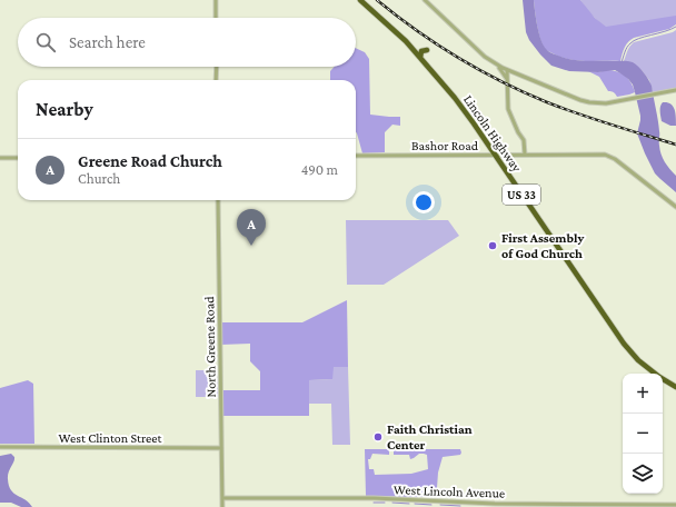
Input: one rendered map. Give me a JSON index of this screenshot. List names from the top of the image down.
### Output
{
  "streets": {
    "highway": ["Lincoln Highway", "US 33"],
    "street": [
      "Bashor Road",
      "North Greene Road",
      "West Clinton Street",
      "West Lincoln Avenue"
    ]
  },
  "crossings": [
    ["Lincoln Highway", "Bashor Road"],
    ["North Greene Road", "West Clinton Street"],
    ["North Greene Road", "West Lincoln Avenue"]
  ],
  "places": ["First Assembly of God Church", "Faith Christian Center"],
  "page": {
    "search": "Search here",
    "heading": "Nearby",
    "list": [
      {
        "mark": "A",
        "name": "Greene Road Church",
        "note": "Church",
        "value": "490 m"
      }
    ],
    "pins": "A",
    "map_buttons": ["+", "−"]
  }
}
